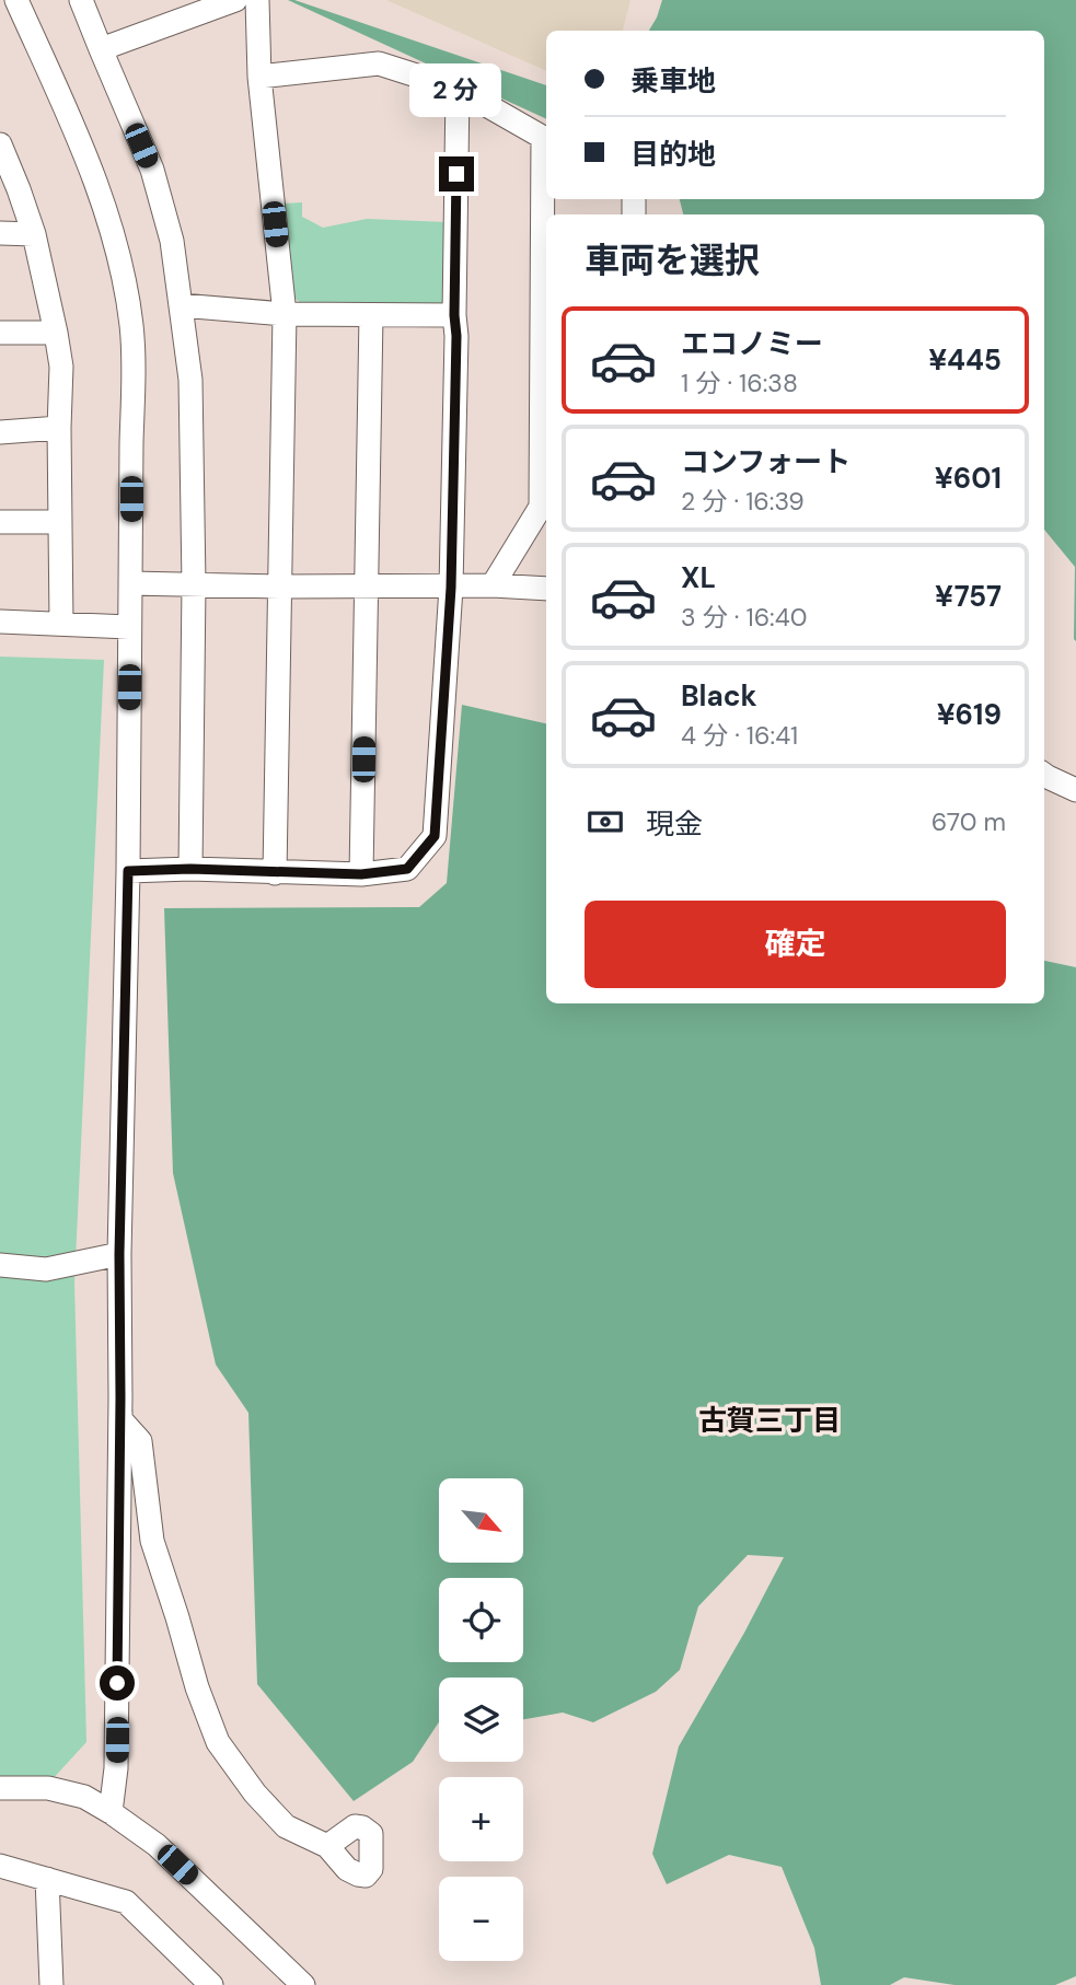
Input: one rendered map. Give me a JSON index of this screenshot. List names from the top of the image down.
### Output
{
  "districts": ["古賀三丁目"],
  "north": "bottom right",
  "page": {
    "banner": ["乗車地", "目的地"],
    "bubble": "2 分",
    "heading": "車両を選択",
    "list": [
      {
        "name": "エコノミー",
        "note": "1 分 · 16:38",
        "value": "¥445"
      },
      {
        "name": "コンフォート",
        "note": "2 分 · 16:39",
        "value": "¥601"
      },
      {
        "name": "XL",
        "note": "3 分 · 16:40",
        "value": "¥757"
      },
      {
        "name": "Black",
        "note": "4 分 · 16:41",
        "value": "¥619"
      }
    ],
    "pay": ["現金", "670 m"],
    "buttons": "確定",
    "map_buttons": ["+", "−"]
  }
}
